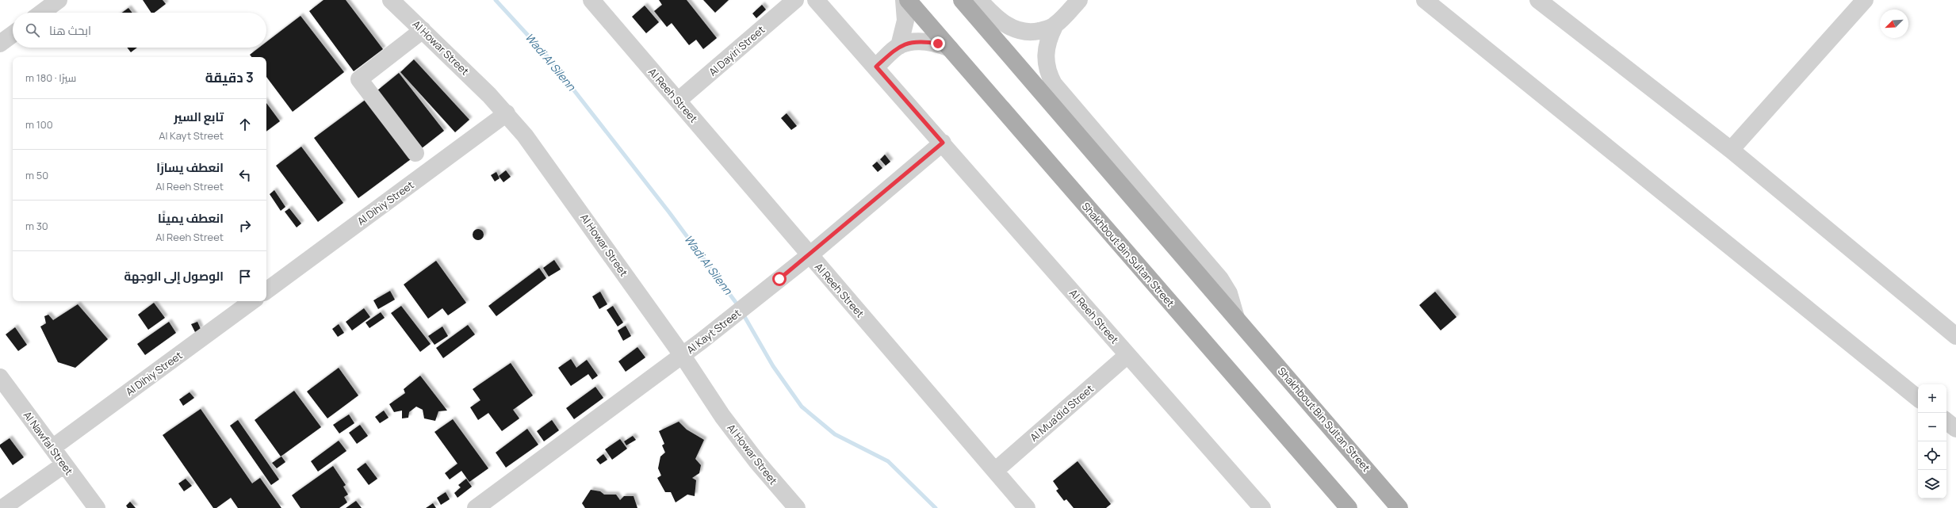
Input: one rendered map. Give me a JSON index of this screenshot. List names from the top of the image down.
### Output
{
  "streets": {
    "main road": ["Shakhbout Bin Sultan Street"],
    "street": [
      "Al Howar Street",
      "Al Dayiri Street",
      "Al Reeh Street",
      "Al Dihiy Street",
      "Al Kayt Street",
      "Al Mua'did Street",
      "Al Nawfal Street"
    ]
  },
  "crossings": [
    ["Al Howar Street", "Al Dihiy Street"],
    ["Al Howar Street", "Al Kayt Street"],
    ["Al Dayiri Street", "Al Reeh Street"],
    ["Al Reeh Street", "Al Kayt Street"],
    ["Al Reeh Street", "Al Mua'did Street"],
    ["Al Dihiy Street", "Al Nawfal Street"]
  ],
  "water": ["Wadi Al Silenn"],
  "north": "bottom left",
  "page": {
    "search": "ابحث هنا",
    "heading": ["3 دقيقة", "سيرًا · 180 m"],
    "list": [
      ["تابع السير", "Al Kayt Street", "100 m"],
      ["انعطف يسارًا", "Al Reeh Street", "50 m"],
      ["انعطف يمينًا", "Al Reeh Street", "30 m"],
      "الوصول إلى الوجهة"
    ],
    "map_buttons": ["+", "−"]
  }
}
